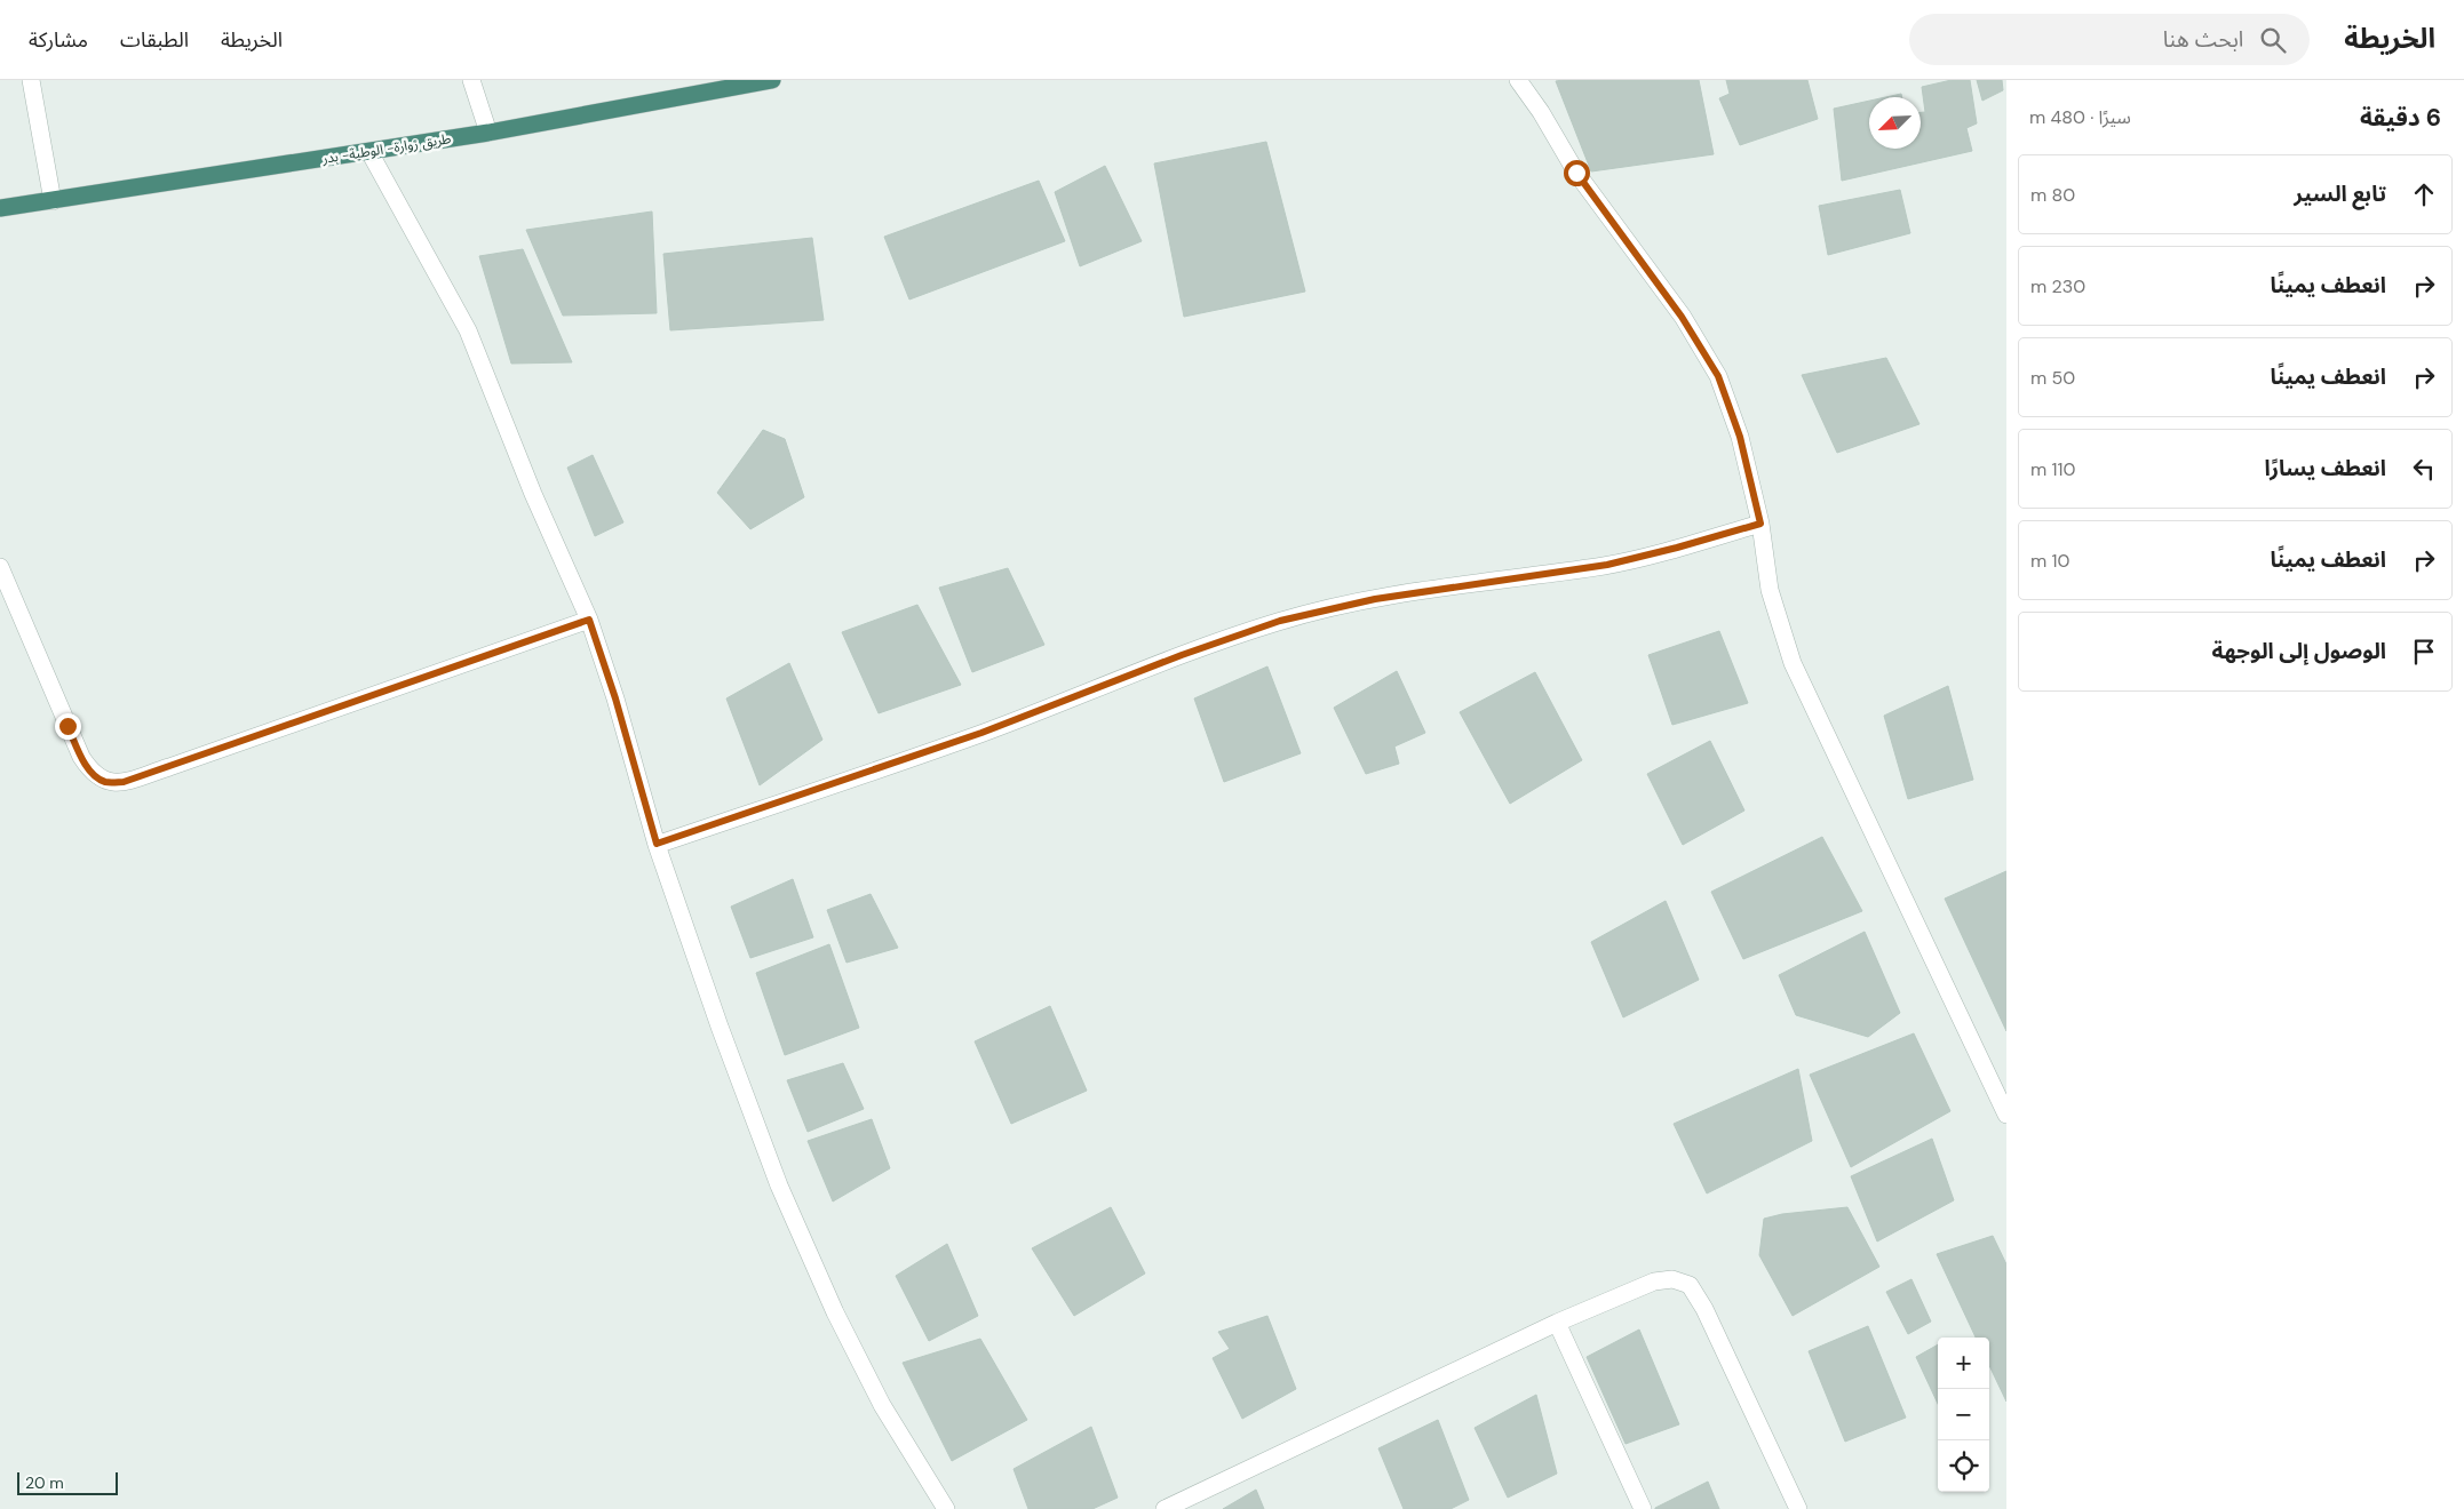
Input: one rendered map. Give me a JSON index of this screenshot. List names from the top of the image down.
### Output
{
  "streets": {
    "highway": ["طريق زوارة- الوطية- بدر"]
  },
  "scale_bar": "20 m",
  "north": "bottom left",
  "page": {
    "header": "الخريطة",
    "search": "ابحث هنا",
    "nav": ["الخريطة", "الطبقات", "مشاركة"],
    "heading": ["6 دقيقة", "سيرًا · 480 m"],
    "list": [
      ["تابع السير", "80 m"],
      ["انعطف يمينًا", "230 m"],
      ["انعطف يمينًا", "50 m"],
      ["انعطف يسارًا", "110 m"],
      ["انعطف يمينًا", "10 m"],
      "الوصول إلى الوجهة"
    ],
    "map_buttons": ["+", "−"],
    "scale": "20 m"
  }
}
